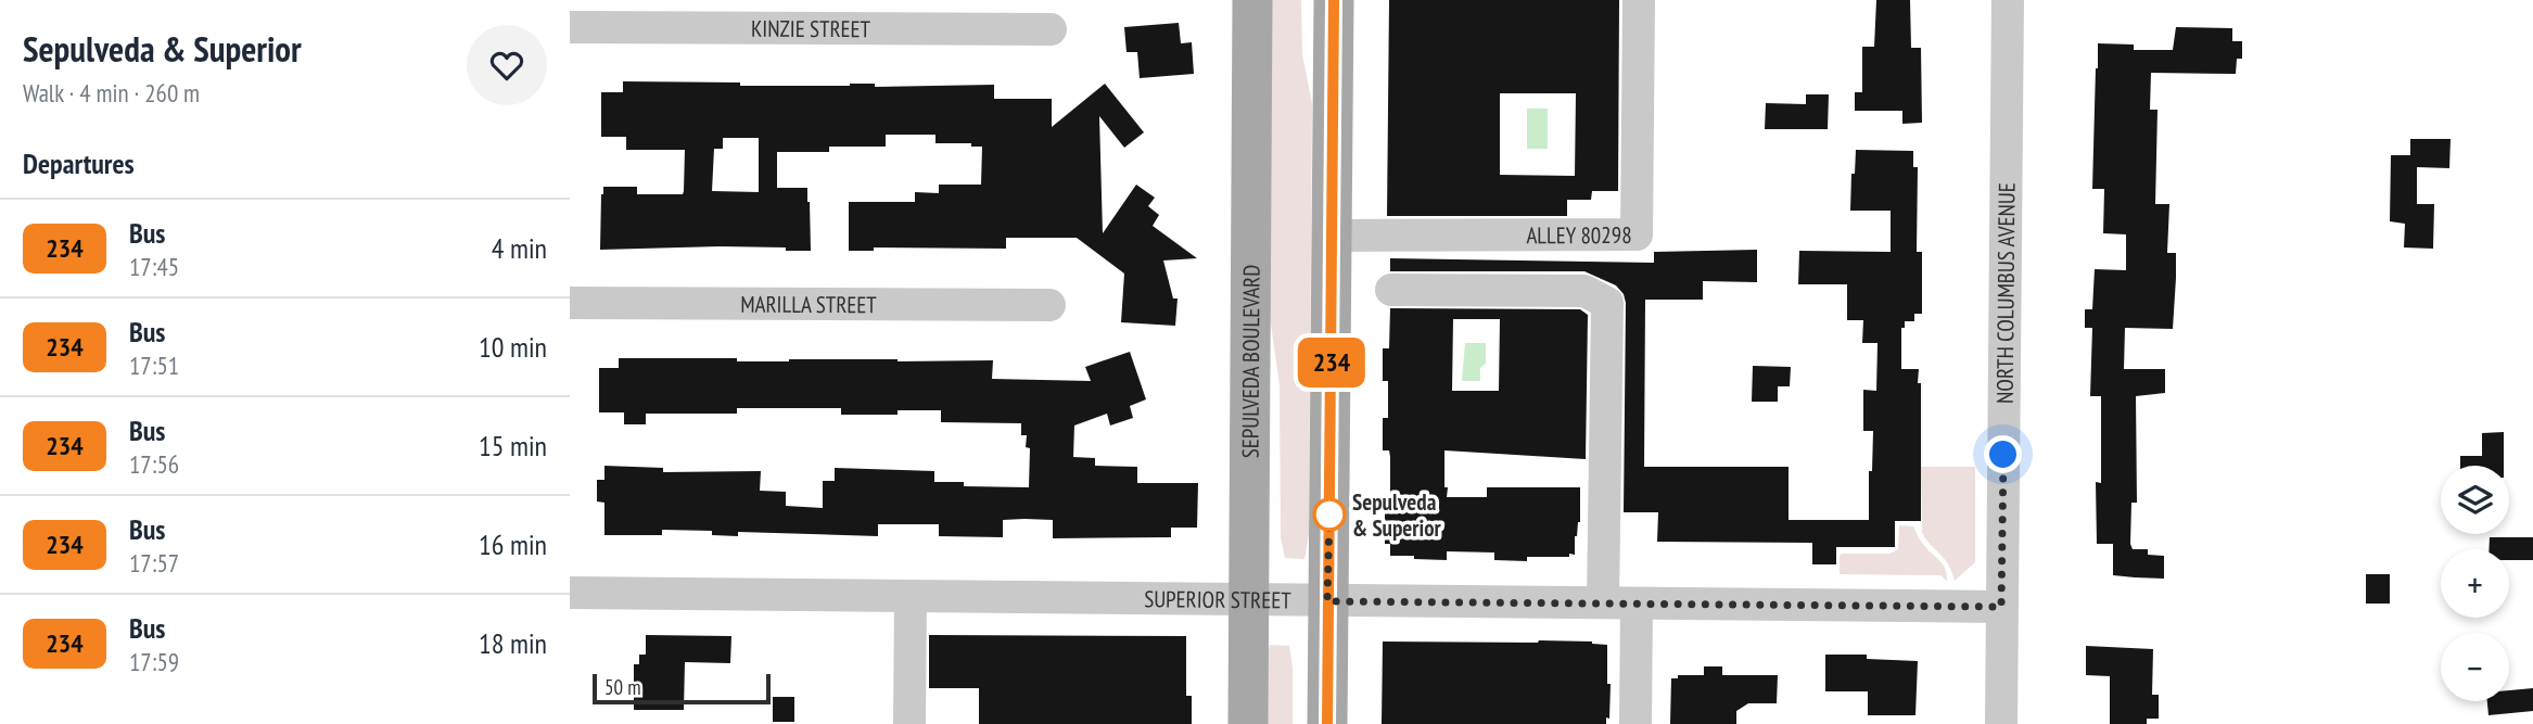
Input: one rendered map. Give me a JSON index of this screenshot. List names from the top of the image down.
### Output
{
  "streets": {
    "main road": ["SEPULVEDA BOULEVARD"],
    "street": [
      "KINZIE STREET",
      "ALLEY 80298",
      "NORTH COLUMBUS AVENUE",
      "MARILLA STREET",
      "SUPERIOR STREET"
    ]
  },
  "crossings": [
    ["NORTH COLUMBUS AVENUE", "SUPERIOR STREET"],
    ["SEPULVEDA BOULEVARD", "SUPERIOR STREET"]
  ],
  "places": ["Sepulveda & Superior"],
  "lines": ["bus line 234"],
  "scale_bar": "50 m",
  "page": {
    "heading": [
      ["Sepulveda & Superior", "Walk · 4 min · 260 m"],
      "Departures"
    ],
    "on_map": "234",
    "list": [
      {
        "mark": "234",
        "name": "Bus",
        "note": "17:45",
        "value": "4 min"
      },
      {
        "mark": "234",
        "name": "Bus",
        "note": "17:51",
        "value": "10 min"
      },
      {
        "mark": "234",
        "name": "Bus",
        "note": "17:56",
        "value": "15 min"
      },
      {
        "mark": "234",
        "name": "Bus",
        "note": "17:57",
        "value": "16 min"
      },
      {
        "mark": "234",
        "name": "Bus",
        "note": "17:59",
        "value": "18 min"
      }
    ],
    "map_buttons": ["+", "−"],
    "scale": "50 m"
  }
}
